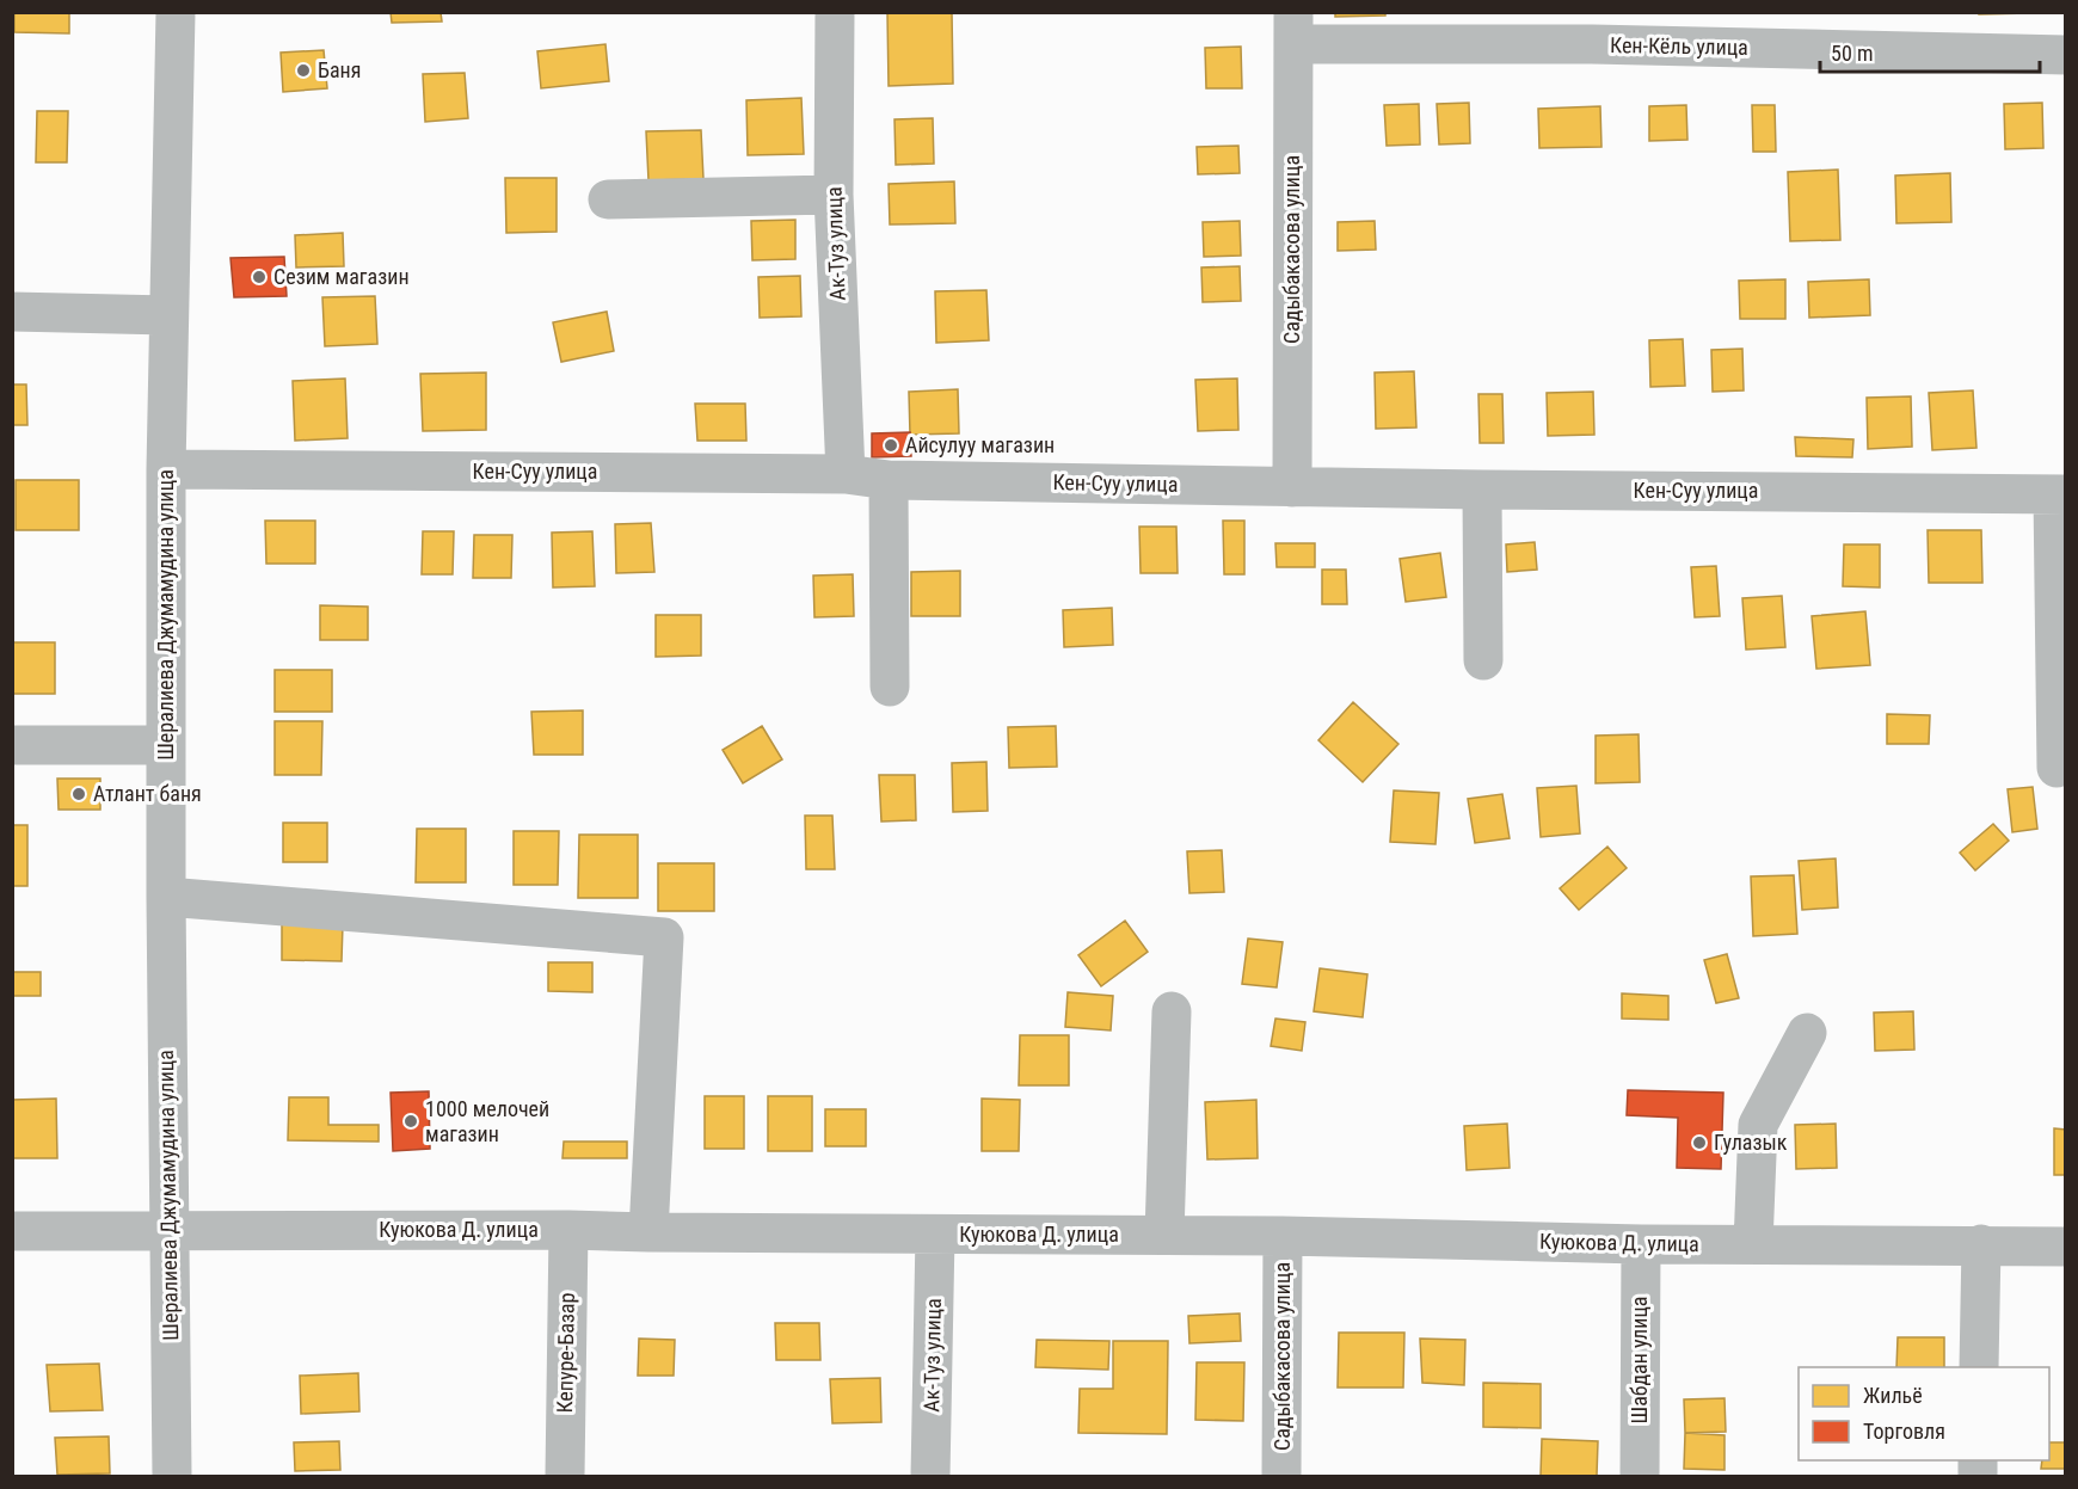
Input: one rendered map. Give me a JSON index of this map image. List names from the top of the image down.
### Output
{
  "streets": {
    "street": [
      "Кен-Кёль улица",
      "Ак-Туз улица",
      "Садыбакасова улица",
      "Кен-Суу улица",
      "Шералиева Джумамудина улица",
      "Куюкова Д. улица",
      "Кепуре-Базар",
      "Шабдан улица"
    ]
  },
  "crossings": [
    ["Кен-Кёль улица", "Садыбакасова улица"],
    ["Ак-Туз улица", "Кен-Суу улица"],
    ["Ак-Туз улица", "Куюкова Д. улица"],
    ["Садыбакасова улица", "Кен-Суу улица"],
    ["Садыбакасова улица", "Куюкова Д. улица"],
    ["Кен-Суу улица", "Шералиева Джумамудина улица"],
    ["Шералиева Джумамудина улица", "Куюкова Д. улица"],
    ["Куюкова Д. улица", "Кепуре-Базар"],
    ["Куюкова Д. улица", "Шабдан улица"]
  ],
  "places": [
    "Баня",
    "Сезим магазин",
    "Айсулуу магазин",
    "Атлант баня",
    "1000 мелочей магазин",
    "Гулазык"
  ],
  "legend": ["Жильё", "Торговля"],
  "scale_bar": "50 m"
}
